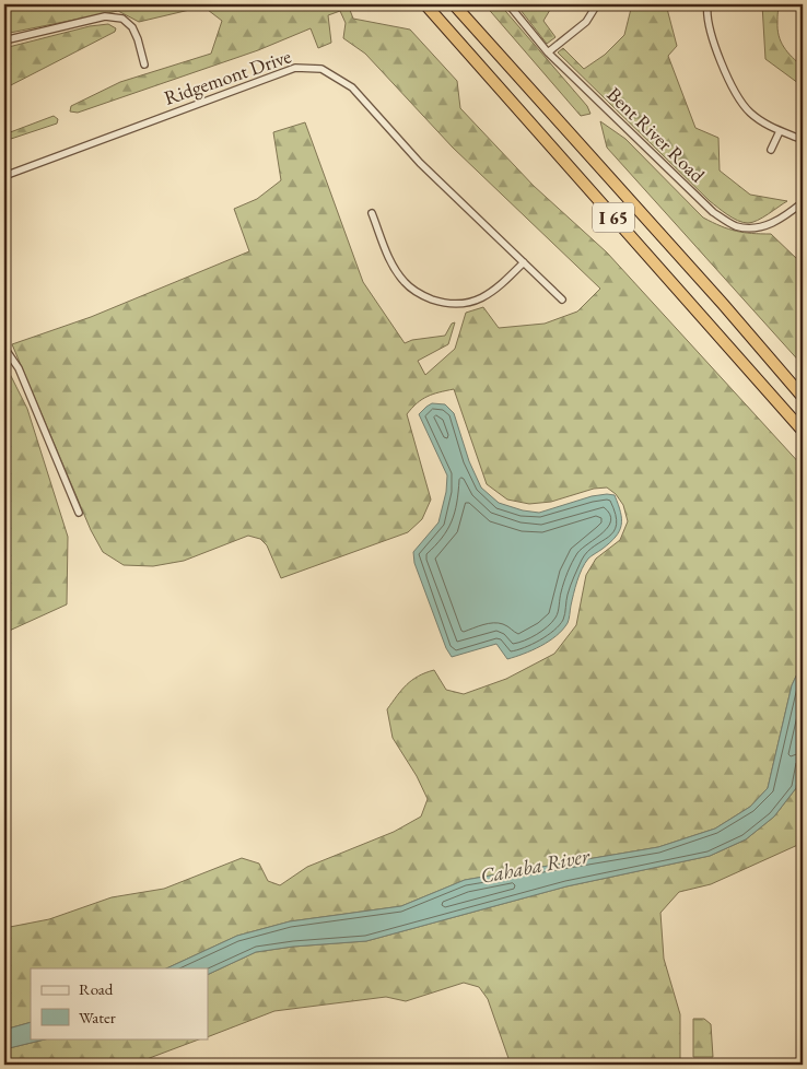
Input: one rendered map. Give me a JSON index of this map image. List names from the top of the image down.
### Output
{
  "streets": {
    "highway": ["I 65"],
    "street": ["Ridgemont Drive", "Bent River Road"]
  },
  "water": ["Cahaba River"],
  "legend": ["Road", "Water"]
}
